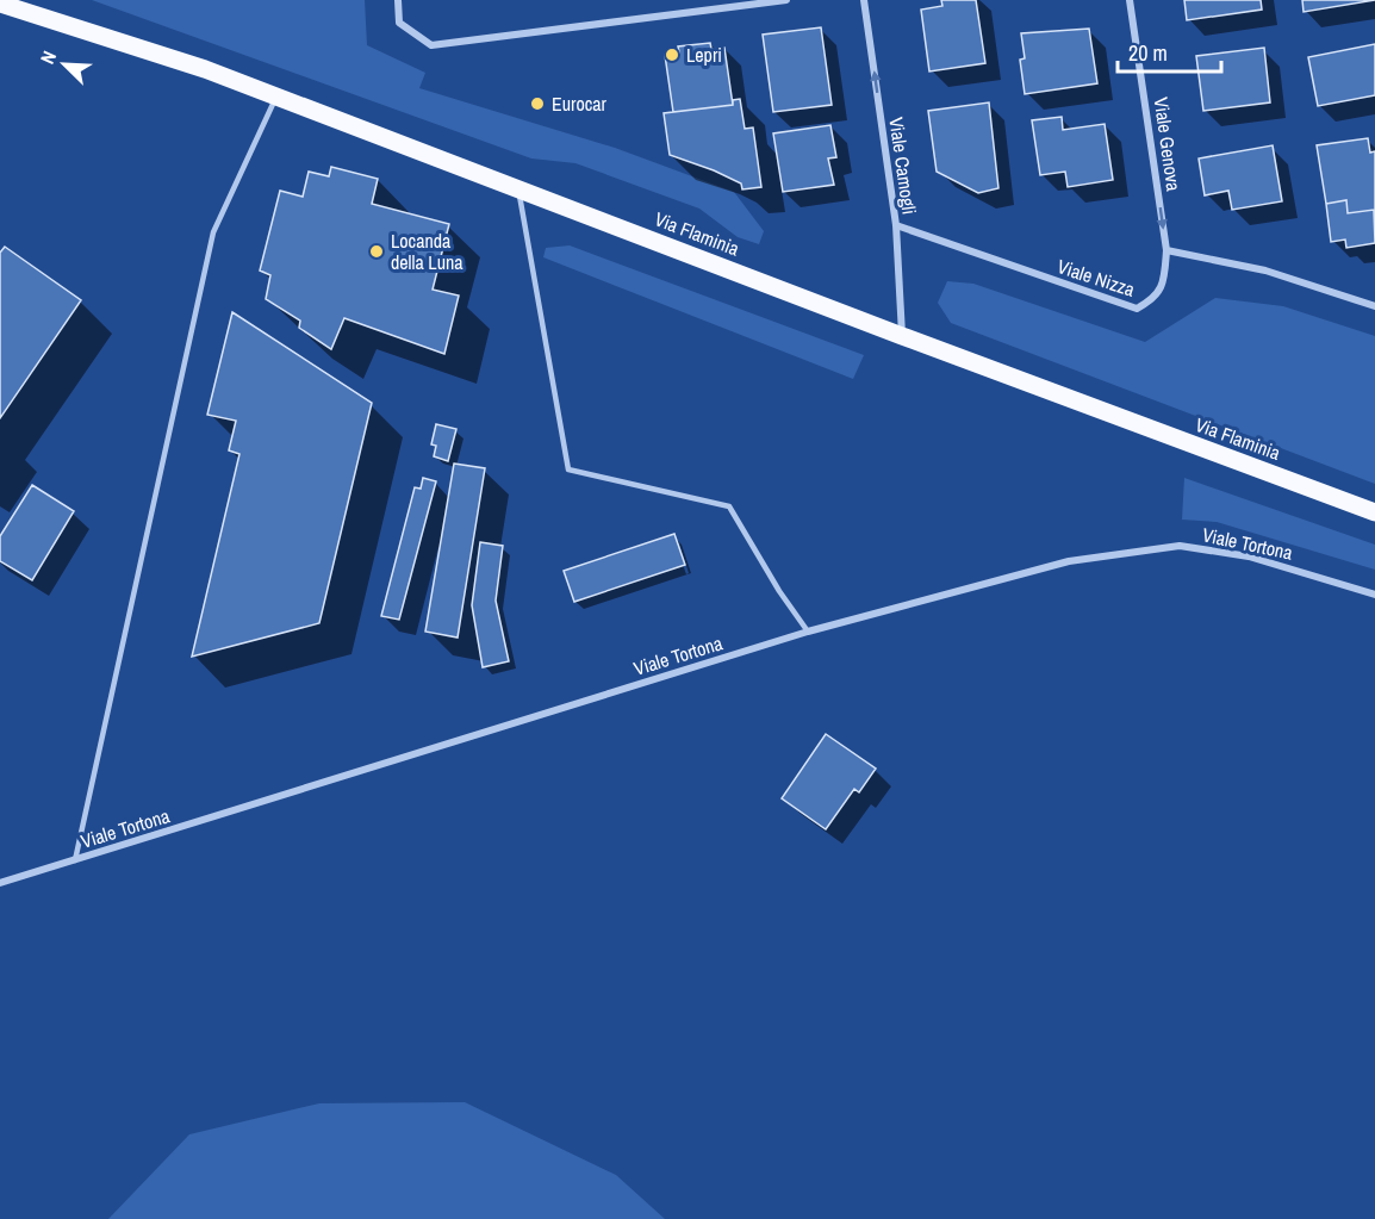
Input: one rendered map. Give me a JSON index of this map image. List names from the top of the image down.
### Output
{
  "streets": {
    "main road": ["Via Flaminia"],
    "street": [
      "Viale Genova",
      "Viale Camogli",
      "Viale Nizza",
      "Viale Tortona"
    ]
  },
  "crossings": [
    ["Viale Genova", "Viale Nizza"],
    ["Viale Camogli", "Via Flaminia"],
    ["Viale Camogli", "Viale Nizza"]
  ],
  "one_way": ["Viale Genova", "Viale Camogli"],
  "places": ["Lepri", "Eurocar", "Locanda della Luna"],
  "scale_bar": "20 m",
  "north": "top left"
}
